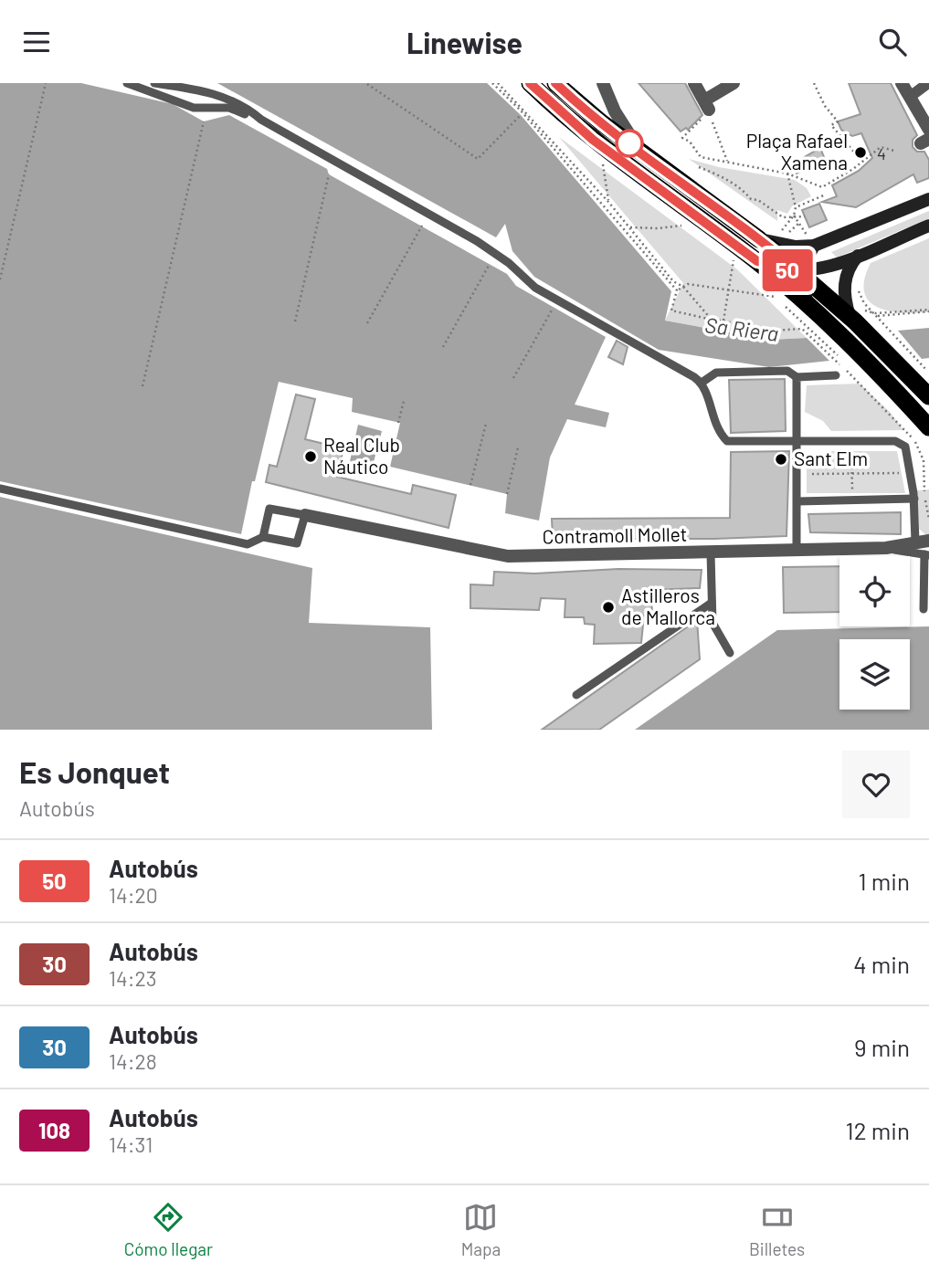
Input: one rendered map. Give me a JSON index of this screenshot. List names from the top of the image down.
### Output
{
  "streets": {
    "street": ["Contramoll Mollet"]
  },
  "water": ["Sa Riera"],
  "places": [
    "Plaça Rafael Xamena",
    "Real Club Náutico",
    "Sant Elm",
    "Astilleros de Mallorca"
  ],
  "lines": ["bus line 50"],
  "house_numbers": ["4"],
  "page": {
    "header": "Linewise",
    "on_map": "50",
    "heading": ["Es Jonquet", "Autobús"],
    "list": [
      {
        "mark": "50",
        "name": "Autobús",
        "note": "14:20",
        "value": "1 min"
      },
      {
        "mark": "30",
        "name": "Autobús",
        "note": "14:23",
        "value": "4 min"
      },
      {
        "mark": "30",
        "name": "Autobús",
        "note": "14:28",
        "value": "9 min"
      },
      {
        "mark": "108",
        "name": "Autobús",
        "note": "14:31",
        "value": "12 min"
      }
    ],
    "tabs": ["Cómo llegar", "Mapa", "Billetes"]
  }
}
